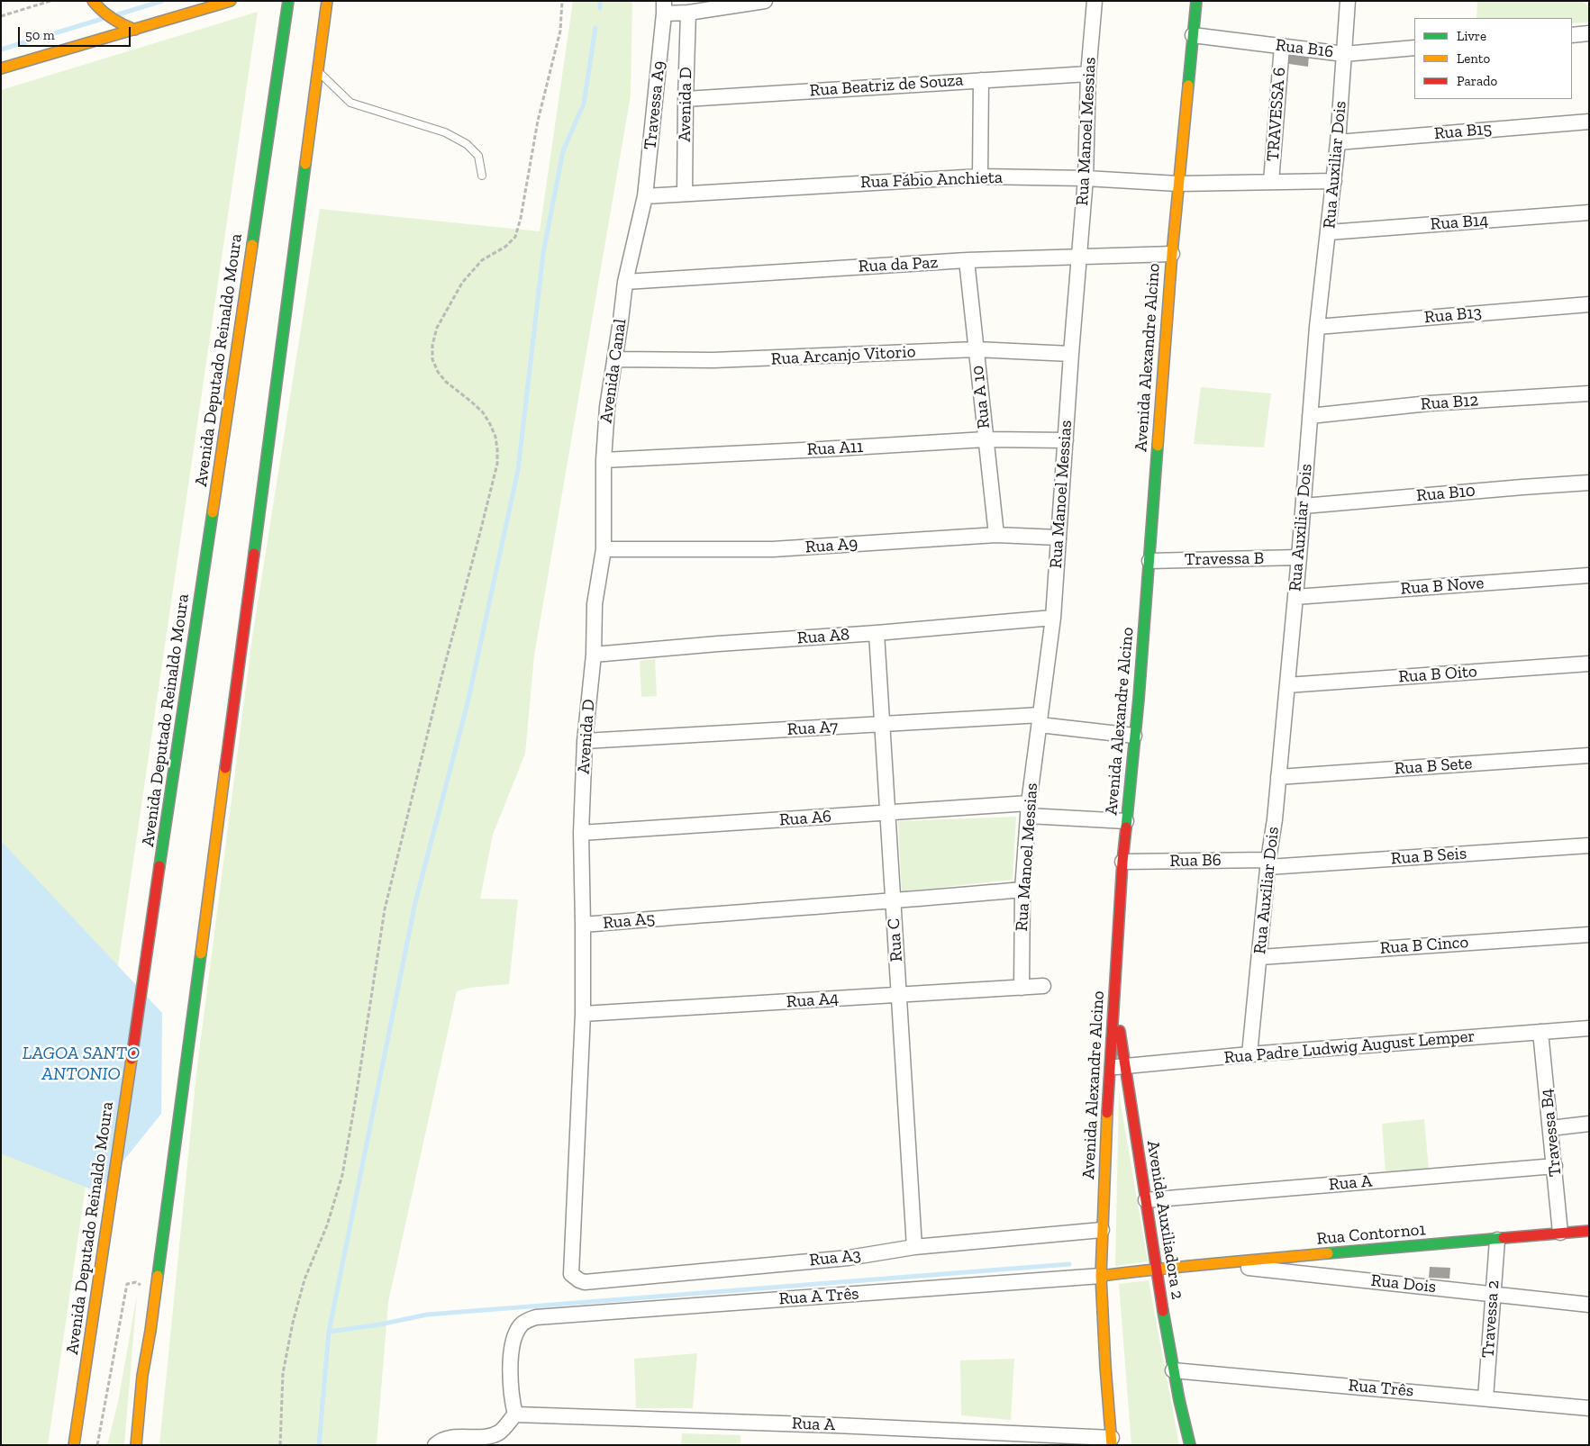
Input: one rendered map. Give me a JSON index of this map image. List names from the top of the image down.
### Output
{
  "streets": {
    "street": [
      "Rua B16",
      "Rua Beatriz de Souza",
      "Avenida D",
      "Travessa A9",
      "TRAVESSA 6",
      "Rua Manoel Messias",
      "Rua B15",
      "Rua Auxiliar Dois",
      "Rua Fábio Anchieta",
      "Rua B14",
      "Rua da Paz",
      "Rua B13",
      "Rua Arcanjo Vitorio",
      "Avenida Alexandre Alcino",
      "Avenida Deputado Reinaldo Moura",
      "Avenida Canal",
      "Rua A 10",
      "Rua B12",
      "Rua A11",
      "Rua B10",
      "Rua A9",
      "Travessa B",
      "Rua B Nove",
      "Rua A8",
      "Rua B Oito",
      "Rua A7",
      "Rua B Sete",
      "Rua A6",
      "Rua B Seis",
      "Rua B6",
      "Rua A5",
      "Rua C",
      "Rua B Cinco",
      "Rua A4",
      "Rua Padre Ludwig August Lemper",
      "Travessa B4",
      "Rua A",
      "Avenida Auxiliadora 2",
      "Rua Contorno1",
      "Rua A3",
      "Rua Dois",
      "Rua A Três",
      "Travessa 2",
      "Rua Três"
    ]
  },
  "crossings": [
    ["Rua B16", "TRAVESSA 6"],
    ["Rua B16", "Rua Auxiliar Dois"],
    ["Rua B16", "Avenida Alexandre Alcino"],
    ["Rua Beatriz de Souza", "Avenida D"],
    ["Rua Beatriz de Souza", "Rua Manoel Messias"],
    ["Avenida D", "Rua Fábio Anchieta"],
    ["Avenida D", "Avenida Canal"],
    ["Avenida D", "Rua A9"],
    ["Avenida D", "Rua A8"],
    ["Avenida D", "Rua A7"],
    ["Avenida D", "Rua A6"],
    ["Avenida D", "Rua A5"],
    ["Travessa A9", "Avenida Canal"],
    ["TRAVESSA 6", "Rua Fábio Anchieta"],
    ["Rua Manoel Messias", "Rua Fábio Anchieta"],
    ["Rua Manoel Messias", "Rua da Paz"],
    ["Rua Manoel Messias", "Rua Arcanjo Vitorio"],
    ["Rua Manoel Messias", "Rua A11"],
    ["Rua Manoel Messias", "Rua A9"],
    ["Rua Manoel Messias", "Rua A8"],
    ["Rua Manoel Messias", "Rua A7"],
    ["Rua Manoel Messias", "Rua A6"],
    ["Rua Manoel Messias", "Rua A5"],
    ["Rua Manoel Messias", "Rua A4"],
    ["Rua B15", "Rua Auxiliar Dois"],
    ["Rua Auxiliar Dois", "Rua Fábio Anchieta"],
    ["Rua Auxiliar Dois", "Rua B14"],
    ["Rua Auxiliar Dois", "Rua B13"],
    ["Rua Auxiliar Dois", "Rua B12"],
    ["Rua Auxiliar Dois", "Rua B10"],
    ["Rua Auxiliar Dois", "Travessa B"],
    ["Rua Auxiliar Dois", "Rua B Nove"],
    ["Rua Auxiliar Dois", "Rua B Oito"],
    ["Rua Auxiliar Dois", "Rua B Sete"],
    ["Rua Auxiliar Dois", "Rua B Seis"],
    ["Rua Auxiliar Dois", "Rua B6"],
    ["Rua Auxiliar Dois", "Rua B Cinco"],
    ["Rua Auxiliar Dois", "Rua Padre Ludwig August Lemper"],
    ["Rua Fábio Anchieta", "Avenida Alexandre Alcino"],
    ["Rua da Paz", "Avenida Alexandre Alcino"],
    ["Rua da Paz", "Avenida Canal"],
    ["Rua da Paz", "Rua A 10"],
    ["Rua Arcanjo Vitorio", "Avenida Canal"],
    ["Rua Arcanjo Vitorio", "Rua A 10"],
    ["Avenida Alexandre Alcino", "Travessa B"],
    ["Avenida Alexandre Alcino", "Rua A7"],
    ["Avenida Alexandre Alcino", "Rua A6"],
    ["Avenida Alexandre Alcino", "Rua B6"],
    ["Avenida Alexandre Alcino", "Rua Padre Ludwig August Lemper"],
    ["Avenida Alexandre Alcino", "Rua A"],
    ["Avenida Alexandre Alcino", "Avenida Auxiliadora 2"],
    ["Avenida Alexandre Alcino", "Rua Contorno1"],
    ["Avenida Alexandre Alcino", "Rua A3"],
    ["Avenida Alexandre Alcino", "Rua A Três"],
    ["Avenida Canal", "Rua A11"],
    ["Avenida Canal", "Rua A9"],
    ["Rua A 10", "Rua A11"],
    ["Rua A 10", "Rua A9"],
    ["Rua A8", "Rua C"],
    ["Rua A7", "Rua C"],
    ["Rua A6", "Rua C"],
    ["Rua B Seis", "Rua B6"],
    ["Rua A5", "Rua C"],
    ["Rua A5", "Rua A4"],
    ["Rua A5", "Rua A3"],
    ["Rua C", "Rua A4"],
    ["Rua C", "Rua A3"],
    ["Rua Padre Ludwig August Lemper", "Travessa B4"],
    ["Rua Padre Ludwig August Lemper", "Avenida Auxiliadora 2"],
    ["Travessa B4", "Rua A"],
    ["Travessa B4", "Rua Contorno1"],
    ["Rua A", "Avenida Auxiliadora 2"],
    ["Rua A", "Rua A Três"],
    ["Avenida Auxiliadora 2", "Rua Contorno1"],
    ["Avenida Auxiliadora 2", "Rua Três"],
    ["Rua Contorno1", "Rua Dois"],
    ["Rua Contorno1", "Rua A Três"],
    ["Rua Contorno1", "Travessa 2"],
    ["Rua Dois", "Travessa 2"],
    ["Travessa 2", "Rua Três"]
  ],
  "water": ["LAGOA SANTO ANTONIO"],
  "legend": ["Livre", "Lento", "Parado"],
  "scale_bar": "50 m"
}
